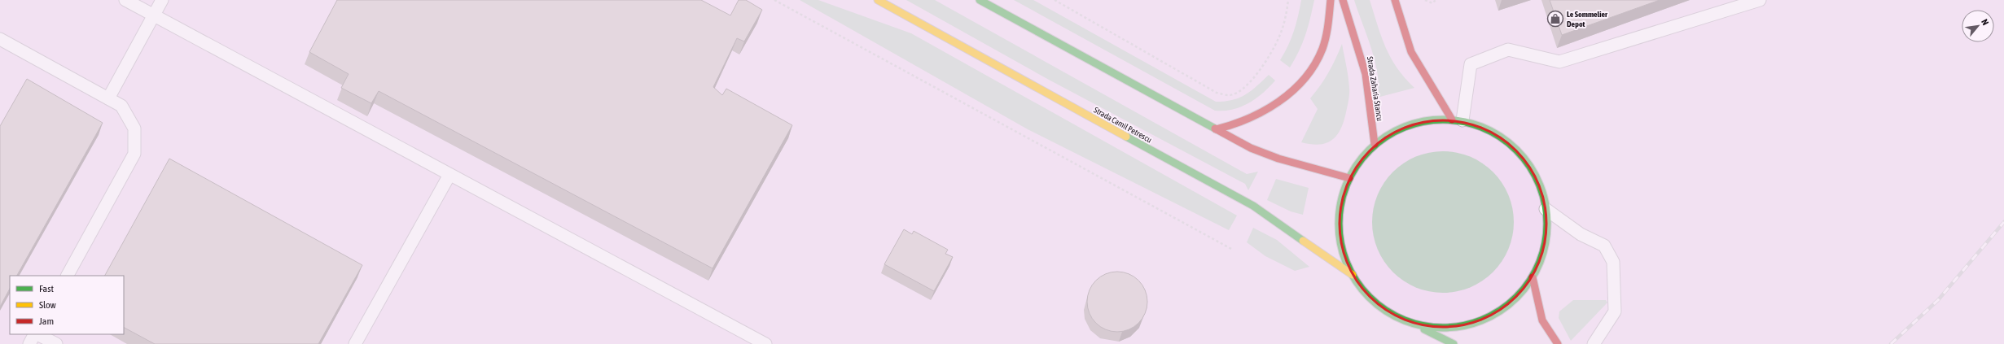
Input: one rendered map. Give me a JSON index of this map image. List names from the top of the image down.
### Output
{
  "streets": {
    "main road": ["Strada Zaharia Stancu", "Strada Camil Petrescu"]
  },
  "places": {
    "shop": ["Le Sommelier Depot"]
  },
  "legend": ["Fast", "Slow", "Jam"],
  "north": "top right"
}
